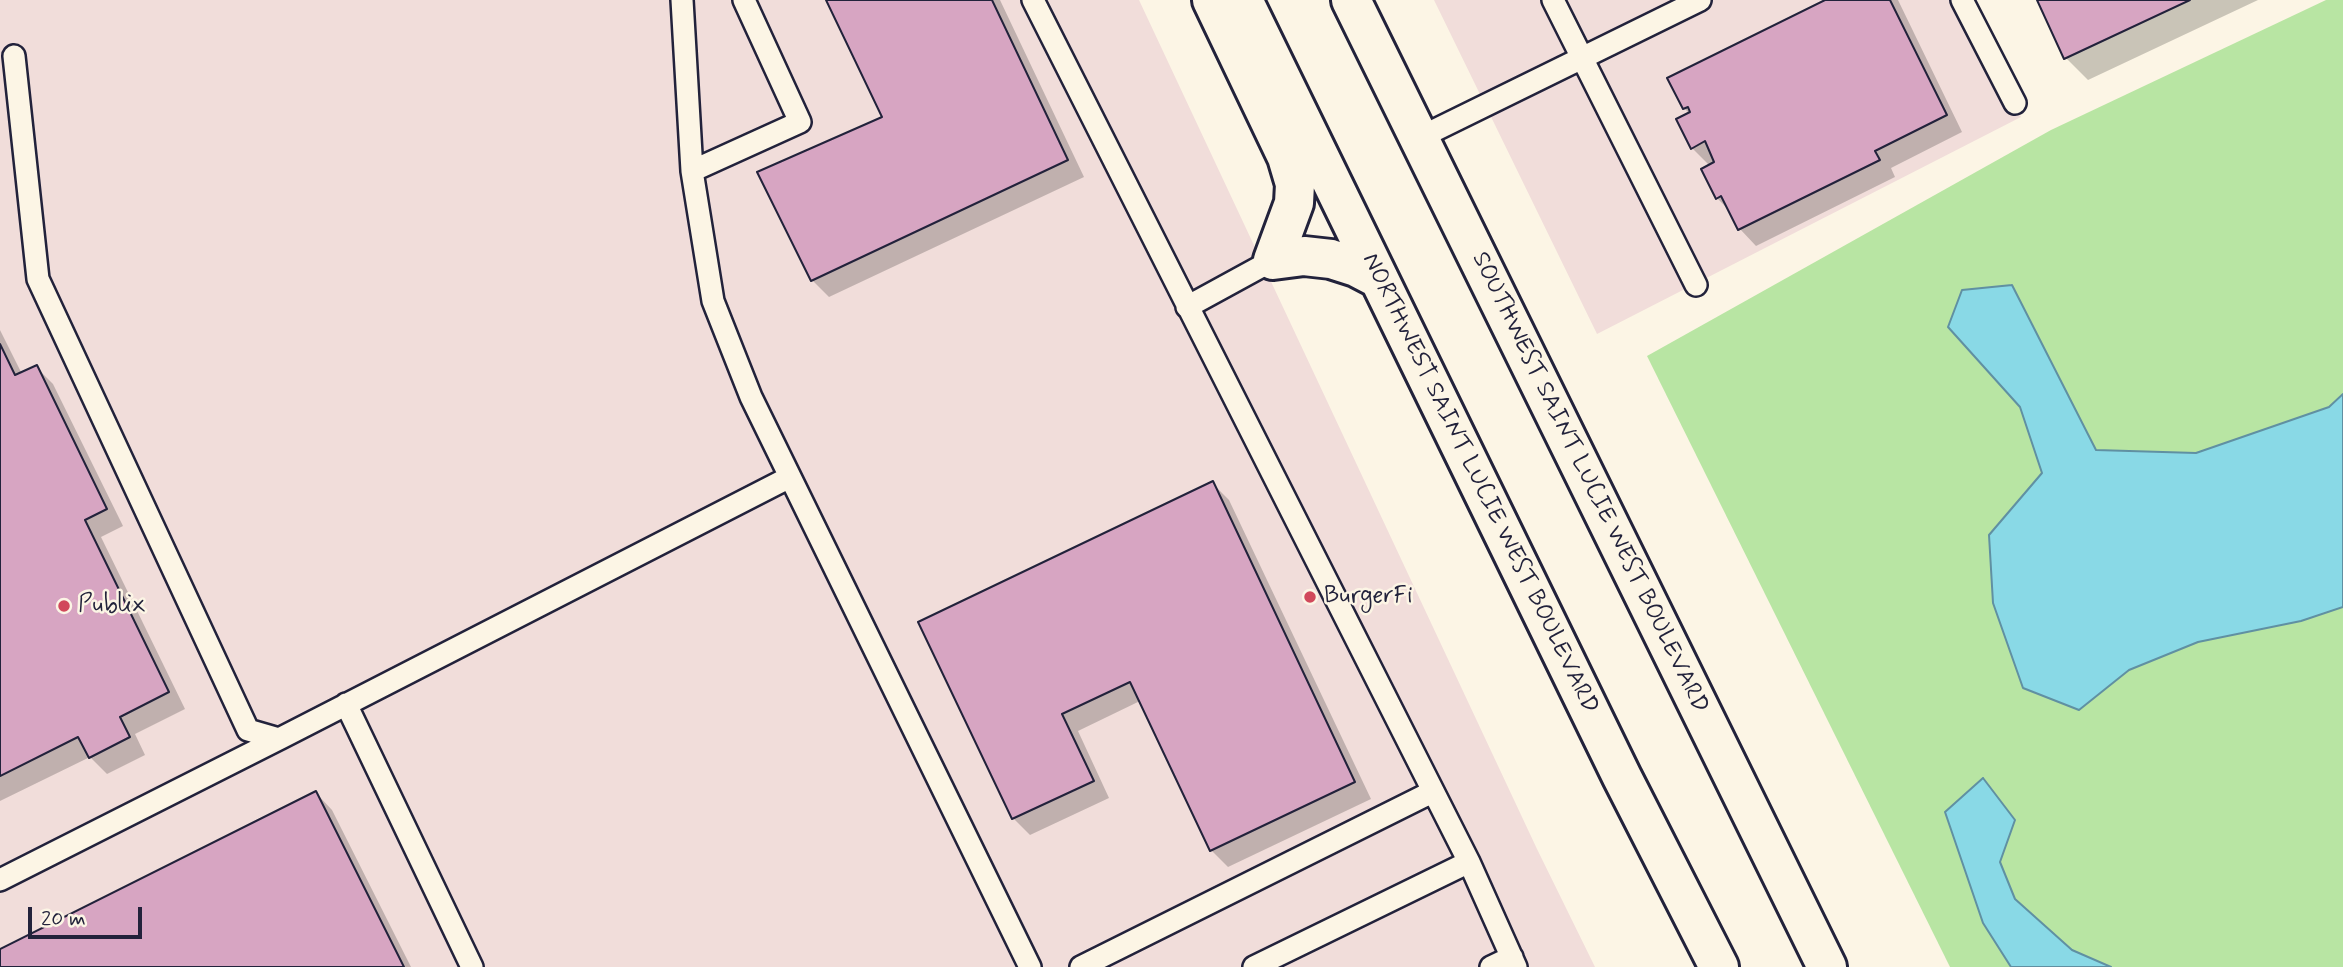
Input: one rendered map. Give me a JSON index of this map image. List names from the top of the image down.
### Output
{
  "streets": {
    "main road": ["SOUTHWEST SAINT LUCIE WEST BOULEVARD", "NORTHWEST SAINT LUCIE WEST BOULEVARD"]
  },
  "places": ["BurgerFi", "Publix"],
  "scale_bar": "20 m"
}
